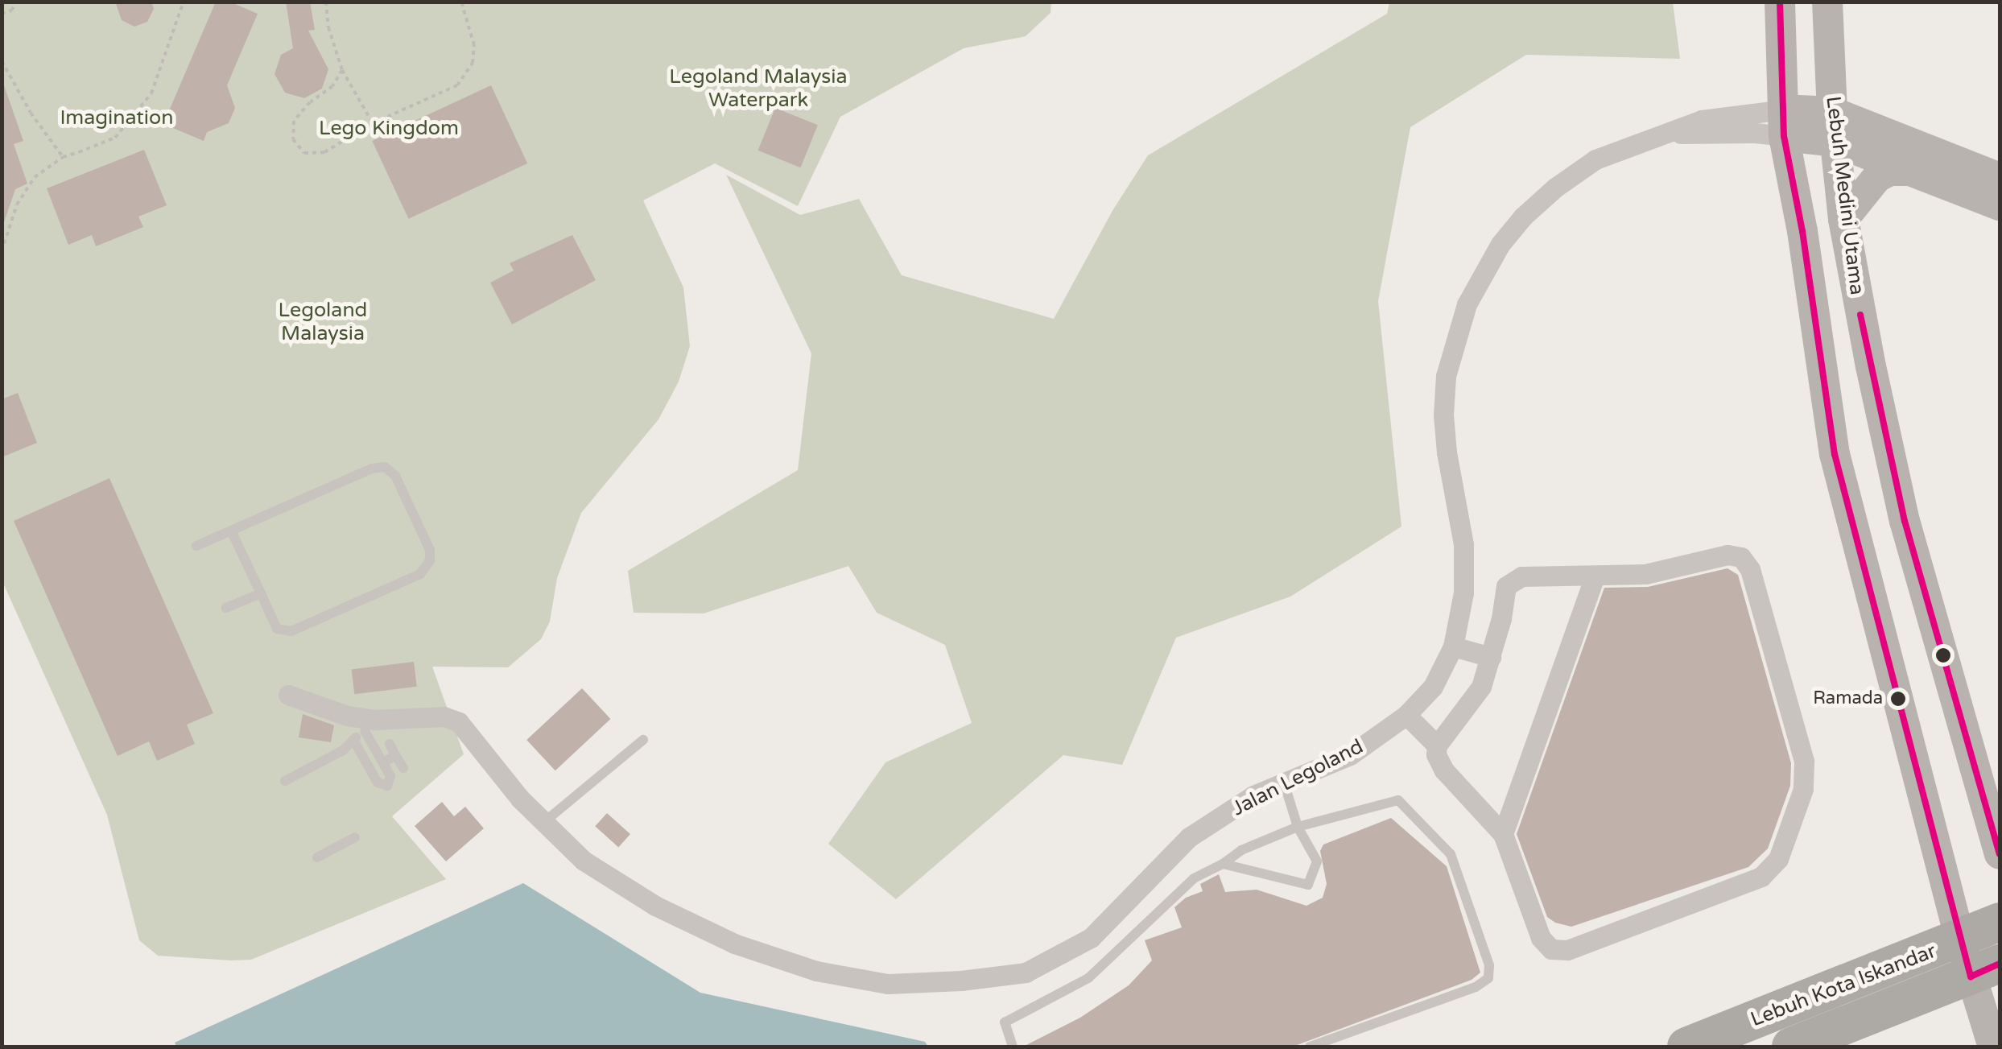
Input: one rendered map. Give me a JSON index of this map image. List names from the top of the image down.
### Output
{
  "streets": {
    "highway": ["Lebuh Kota Iskandar"],
    "main road": ["Lebuh Medini Utama"],
    "street": ["Jalan Legoland"]
  },
  "parks": [
    "Legoland Malaysia Waterpark",
    "Imagination",
    "Lego Kingdom",
    "Legoland Malaysia"
  ],
  "places": ["Ramada"]
}
